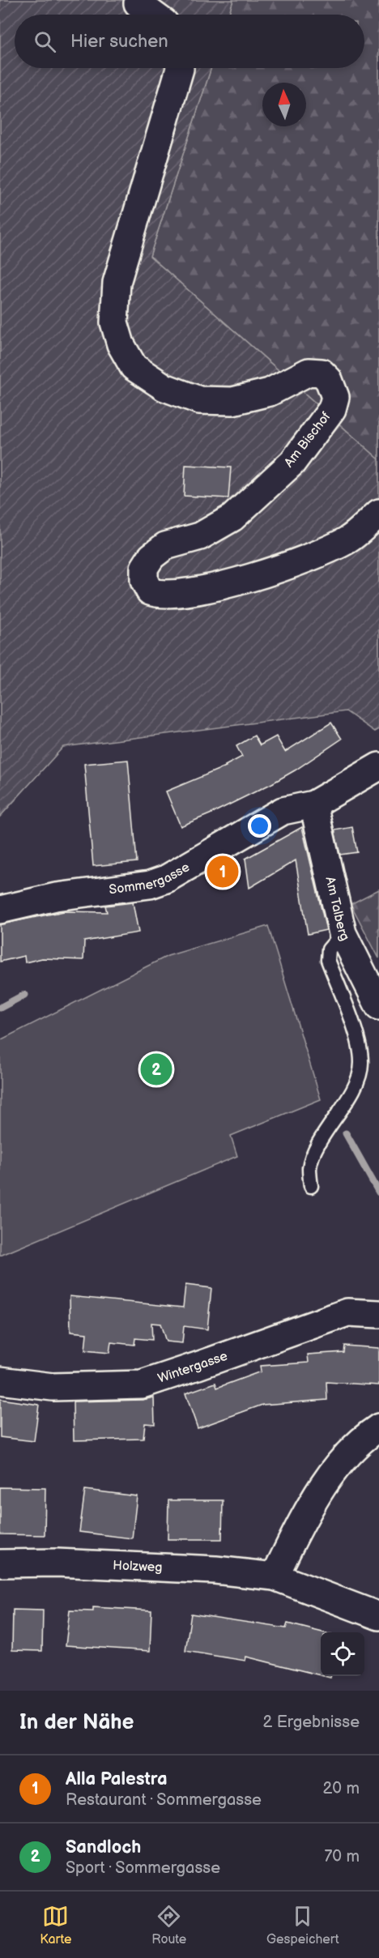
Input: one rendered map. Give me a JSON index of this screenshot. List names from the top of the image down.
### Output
{
  "streets": {
    "street": [
      "Am Bischof",
      "Sommergasse",
      "Am Talberg",
      "Wintergasse",
      "Holzweg"
    ]
  },
  "crossings": [
    ["Sommergasse", "Am Talberg"]
  ],
  "north": "top",
  "page": {
    "search": "Hier suchen",
    "pins": ["1", "2"],
    "heading": ["In der Nähe", "2 Ergebnisse"],
    "list": [
      {
        "mark": "1",
        "name": "Alla Palestra",
        "note": "Restaurant · Sommergasse",
        "value": "20 m"
      },
      {
        "mark": "2",
        "name": "Sandloch",
        "note": "Sport · Sommergasse",
        "value": "70 m"
      }
    ],
    "nav": ["Karte", "Route", "Gespeichert"]
  }
}
